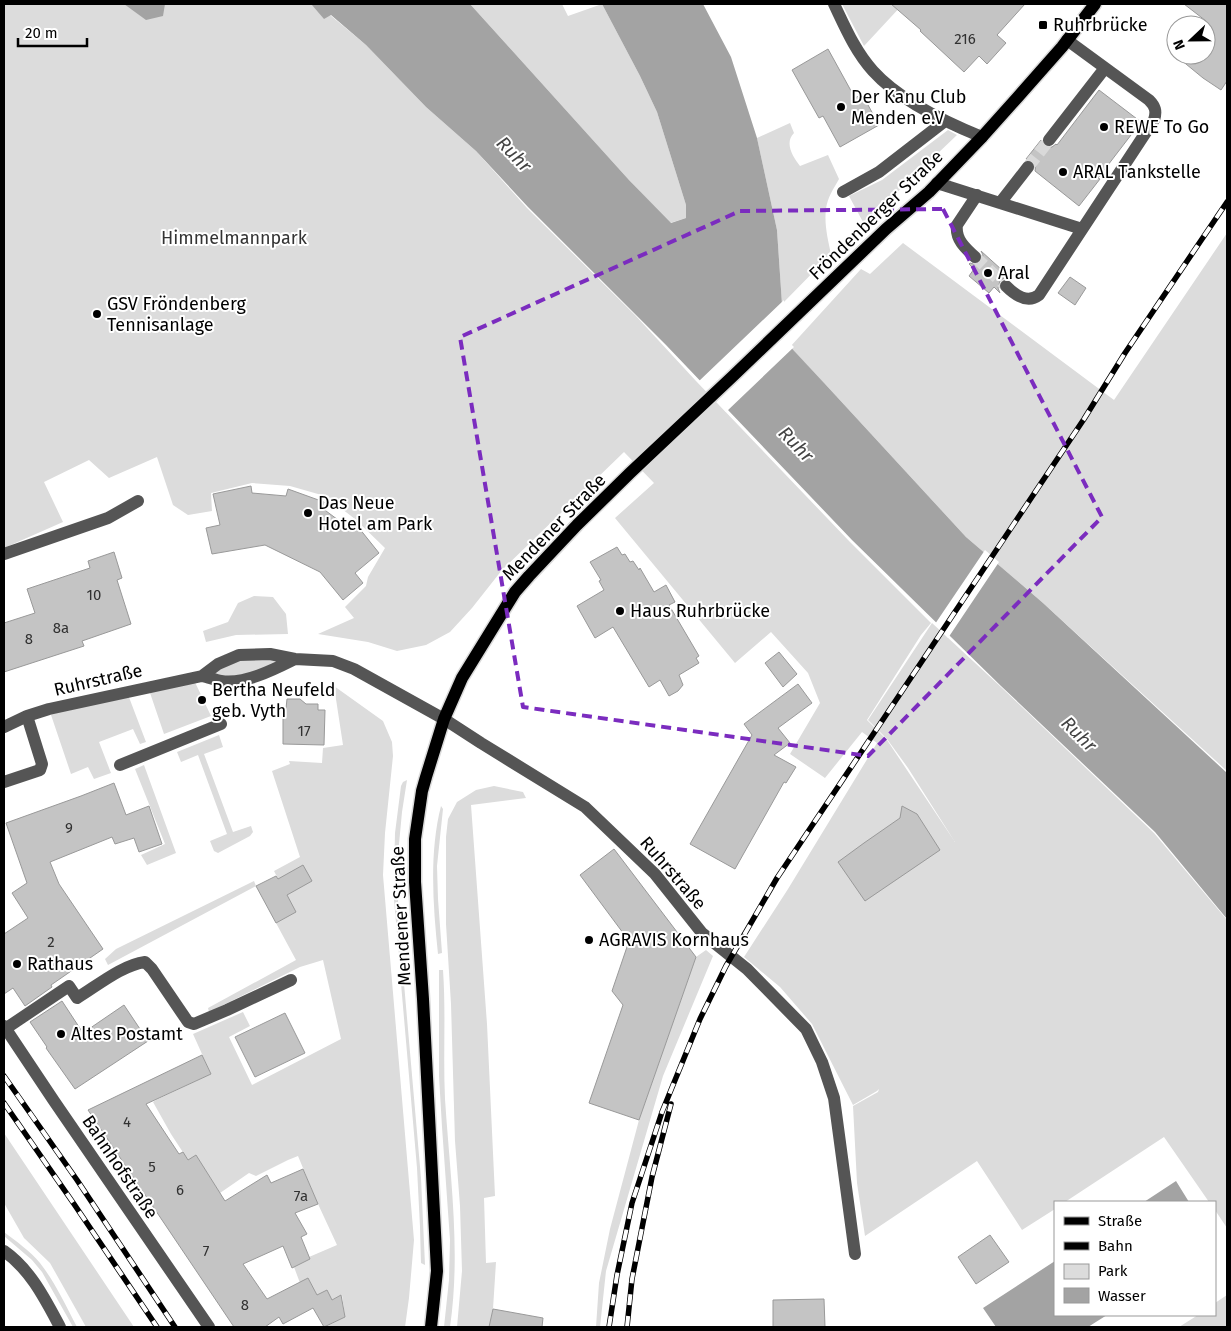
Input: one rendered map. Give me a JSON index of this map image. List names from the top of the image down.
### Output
{
  "streets": {
    "main road": ["Fröndenberger Straße", "Mendener Straße"],
    "street": ["Ruhrstraße", "Bahnhofstraße"]
  },
  "crossings": [
    ["Fröndenberger Straße", "Mendener Straße"],
    ["Mendener Straße", "Ruhrstraße"]
  ],
  "water": ["Ruhr"],
  "parks": ["Himmelmannpark"],
  "places": {
    "transit": ["Ruhrbrücke"],
    "other": [
      "Der Kanu Club Menden e.V",
      "REWE To Go",
      "ARAL Tankstelle",
      "Aral",
      "GSV Fröndenberg Tennisanlage",
      "Das Neue Hotel am Park",
      "Haus Ruhrbrücke",
      "Bertha Neufeld geb. Vyth",
      "AGRAVIS Kornhaus",
      "Rathaus",
      "Altes Postamt"
    ]
  },
  "house_numbers": [
    "216",
    "10",
    "8a",
    "8",
    "17",
    "9",
    "2",
    "4",
    "5",
    "6",
    "7a",
    "7",
    "8"
  ],
  "legend": [
    "Straße",
    "Bahn",
    "Park",
    "Wasser"
  ],
  "scale_bar": "20 m",
  "north": "left"
}
